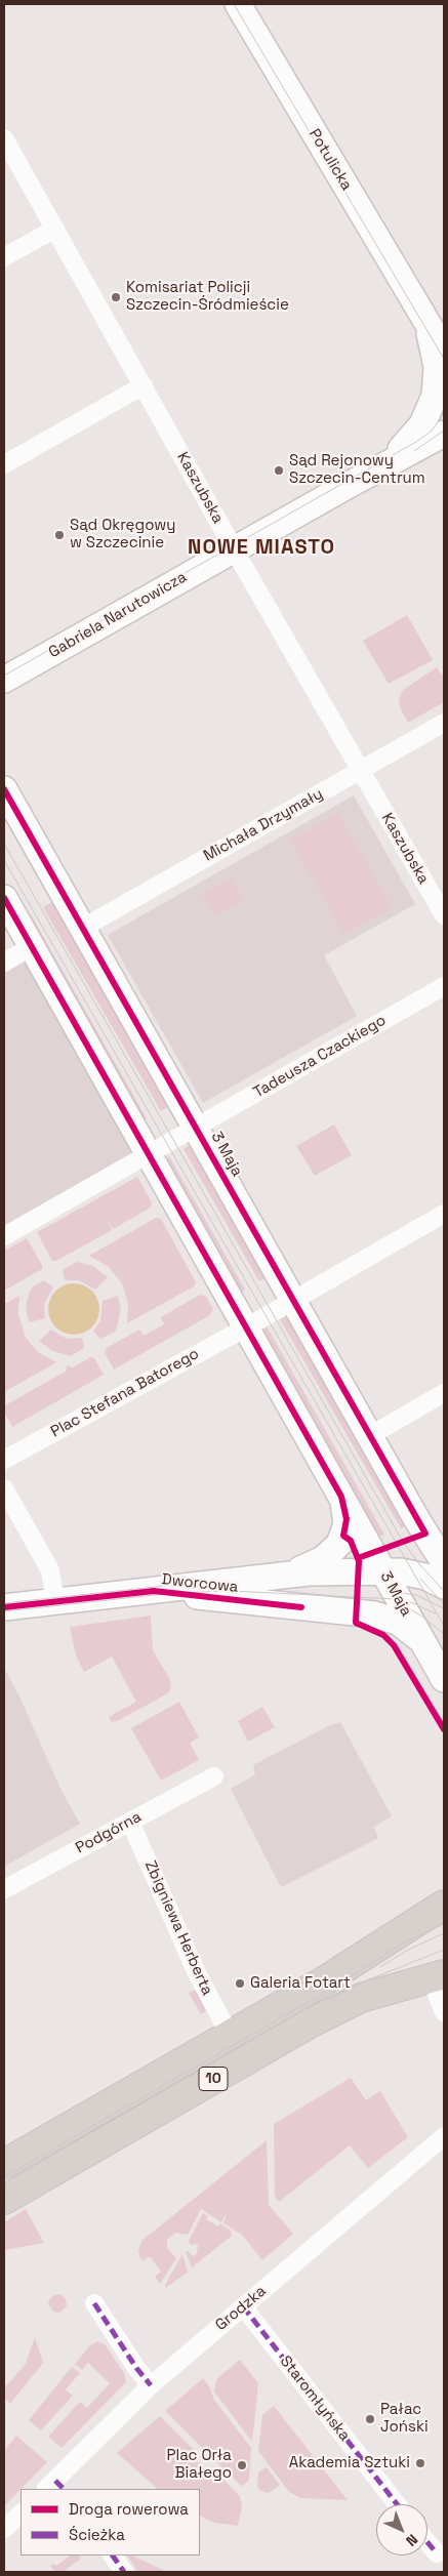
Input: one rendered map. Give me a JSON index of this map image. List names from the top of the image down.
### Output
{
  "streets": {
    "main road": ["10"],
    "street": [
      "Potulicka",
      "Kaszubska",
      "Gabriela Narutowicza",
      "Michała Drzymały",
      "Tadeusza Czackiego",
      "3 Maja",
      "Plac Stefana Batorego",
      "Dworcowa",
      "Podgórna",
      "Zbigniewa Herberta",
      "Grodzka",
      "Staromłyńska"
    ]
  },
  "crossings": [
    ["Potulicka", "Gabriela Narutowicza"],
    ["Kaszubska", "Gabriela Narutowicza"],
    ["Kaszubska", "Michała Drzymały"],
    ["Michała Drzymały", "3 Maja"],
    ["Tadeusza Czackiego", "3 Maja"],
    ["3 Maja", "Plac Stefana Batorego"],
    ["3 Maja", "Dworcowa"],
    ["Podgórna", "Zbigniewa Herberta"],
    ["Zbigniewa Herberta", "10"],
    ["Grodzka", "Staromłyńska"]
  ],
  "districts": ["NOWE MIASTO"],
  "places": [
    "Komisariat Policji Szczecin-Śródmieście",
    "Sąd Rejonowy Szczecin-Centrum",
    "Sąd Okręgowy w Szczecinie",
    "Galeria Fotart",
    "Pałac Joński",
    "Akademia Sztuki",
    "Plac Orła Białego"
  ],
  "legend": ["Droga rowerowa", "Ścieżka"],
  "north": "bottom right"
}
